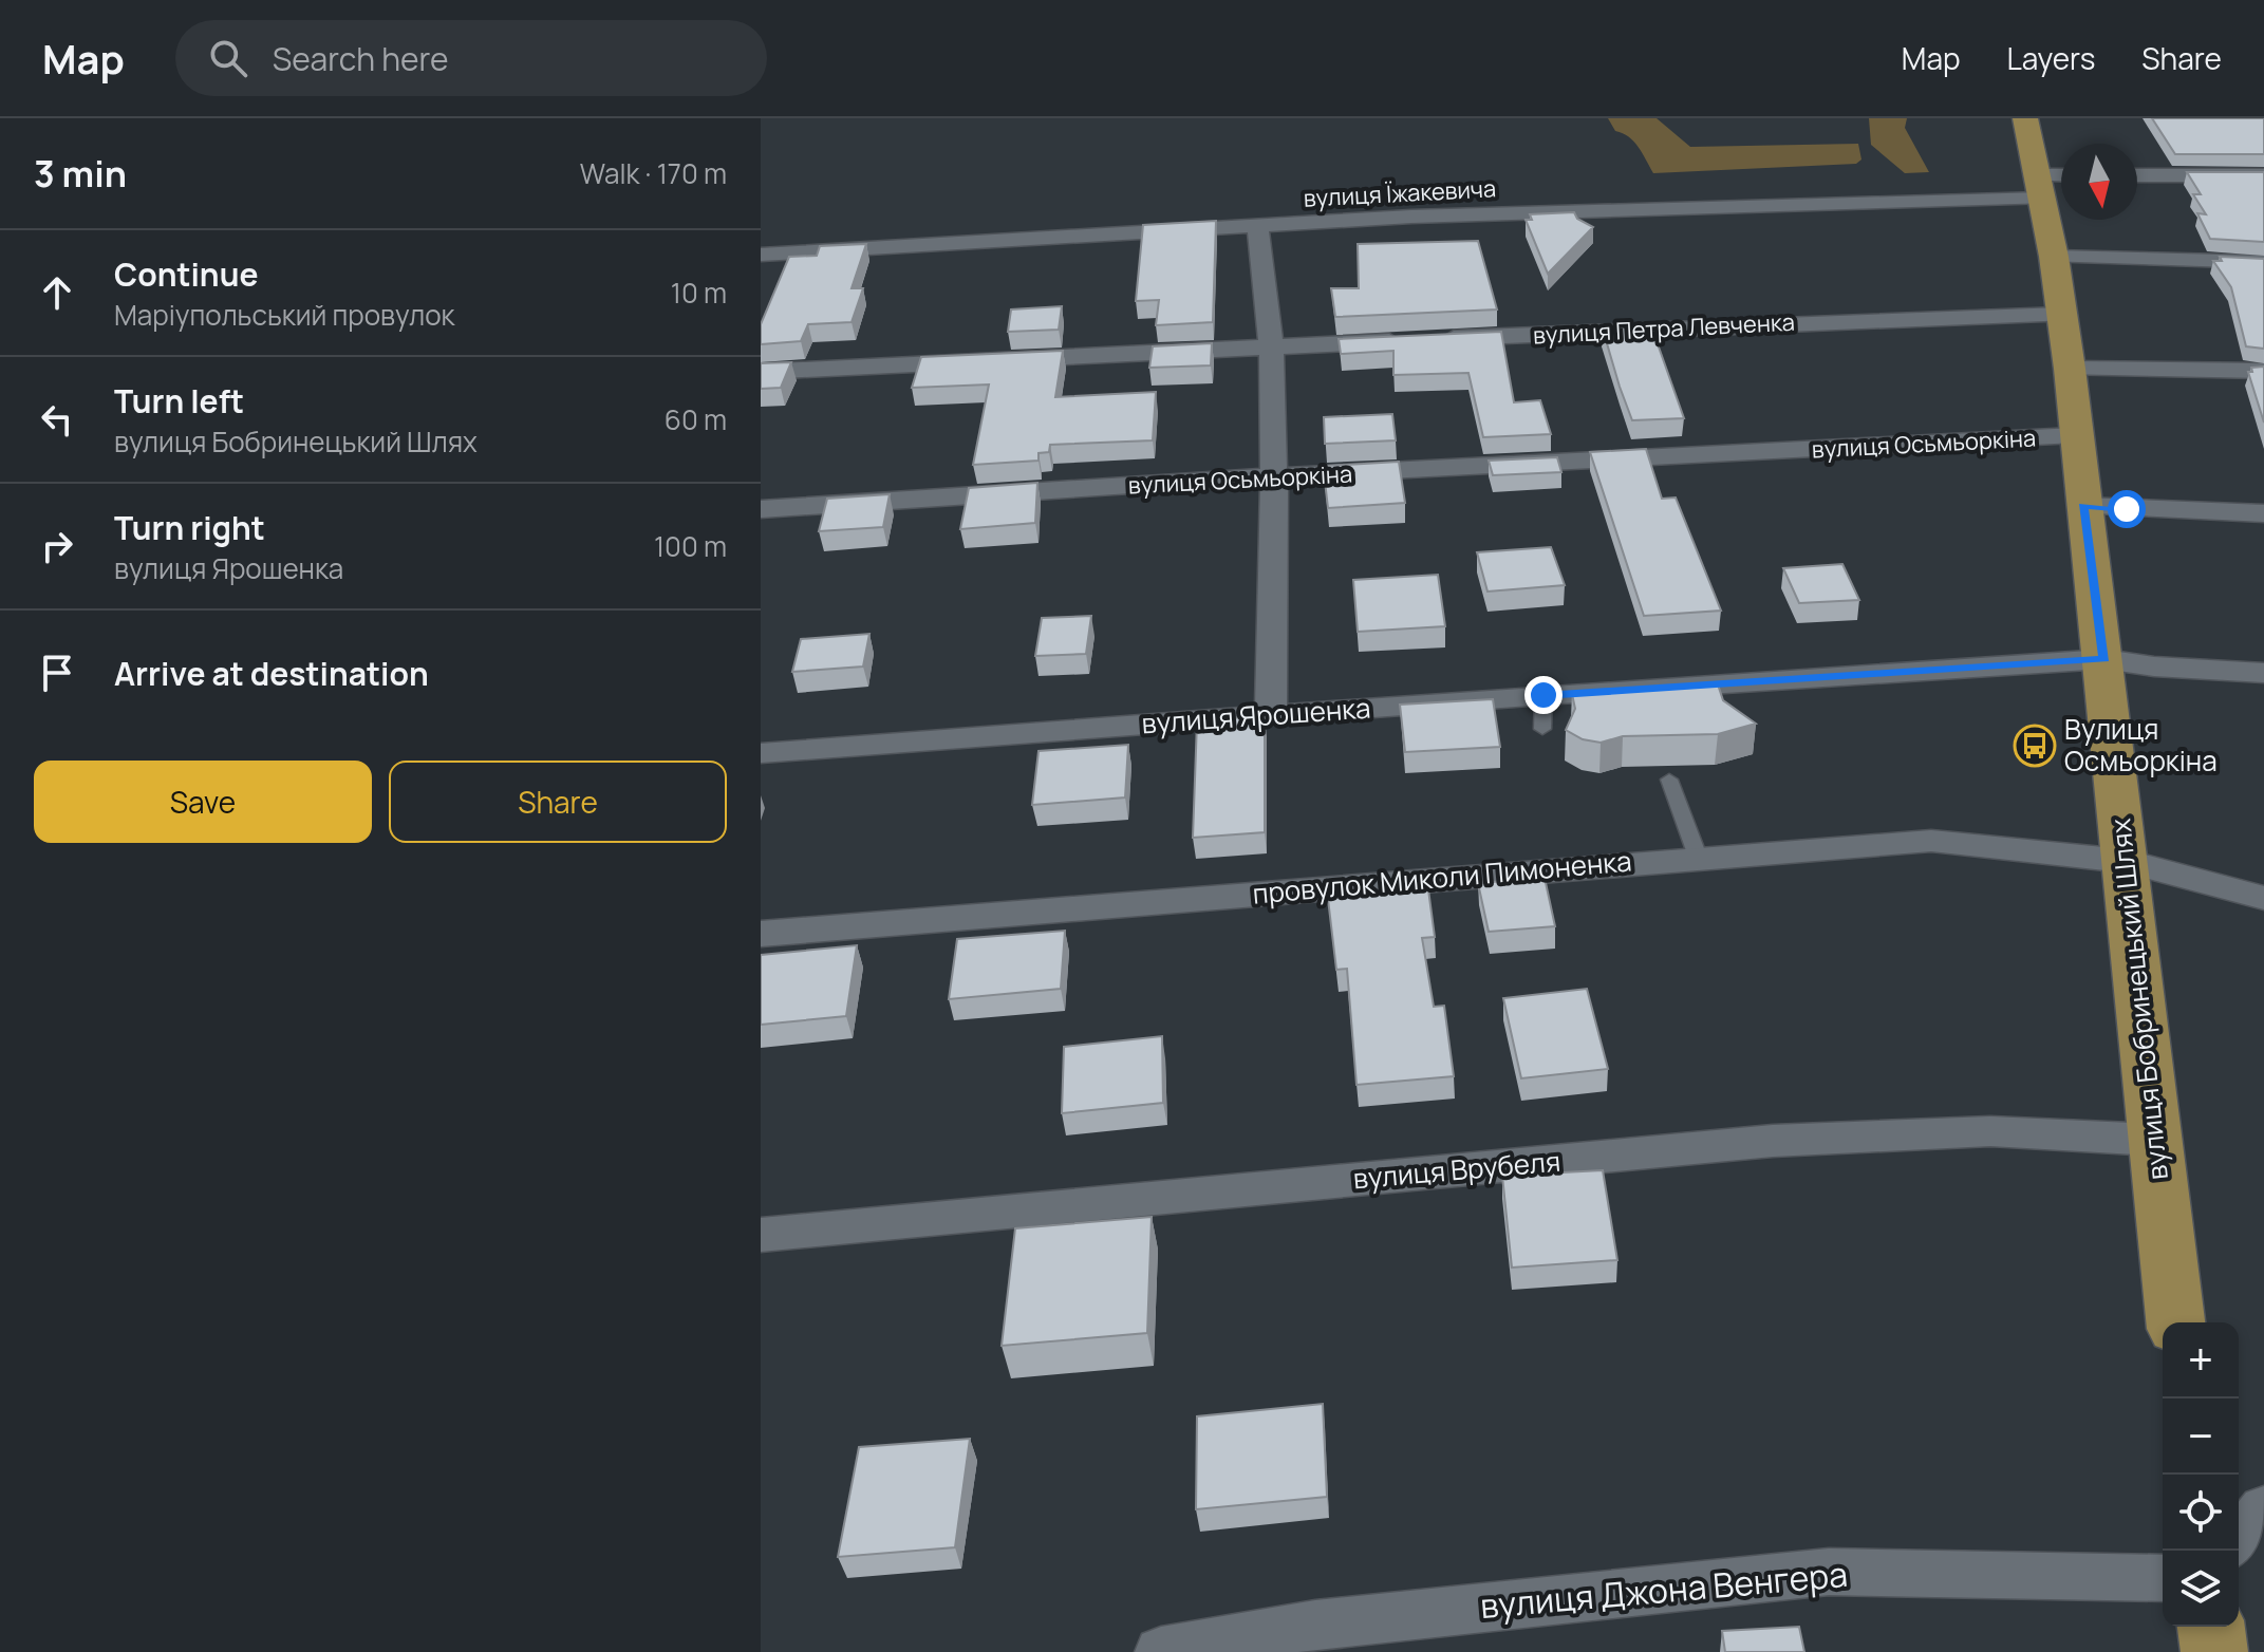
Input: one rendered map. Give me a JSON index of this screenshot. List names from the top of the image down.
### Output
{
  "streets": {
    "main road": ["вулиця Бобринецький Шлях"],
    "street": [
      "вулиця Їжакевича",
      "вулиця Петра Левченка",
      "вулиця Осьмьоркіна",
      "вулиця Ярошенка",
      "провулок Миколи Пимоненка",
      "вулиця Врубеля",
      "вулиця Джона Венгера"
    ]
  },
  "crossings": [
    ["вулиця Їжакевича", "вулиця Бобринецький Шлях"],
    ["вулиця Петра Левченка", "вулиця Бобринецький Шлях"],
    ["вулиця Осьмьоркіна", "вулиця Бобринецький Шлях"],
    ["вулиця Ярошенка", "вулиця Бобринецький Шлях"],
    ["провулок Миколи Пимоненка", "вулиця Бобринецький Шлях"],
    ["вулиця Бобринецький Шлях", "вулиця Врубеля"]
  ],
  "places": {
    "bus stop": ["Вулиця Осмьоркіна"]
  },
  "north": "bottom",
  "page": {
    "header": "Map",
    "search": "Search here",
    "nav": ["Map", "Layers", "Share"],
    "heading": ["3 min", "Walk · 170 m"],
    "list": [
      ["Continue", "Маріупольський провулок", "10 m"],
      ["Turn left", "вулиця Бобринецький Шлях", "60 m"],
      ["Turn right", "вулиця Ярошенка", "100 m"],
      "Arrive at destination"
    ],
    "buttons": ["Save", "Share"],
    "map_buttons": ["+", "−"]
  }
}
